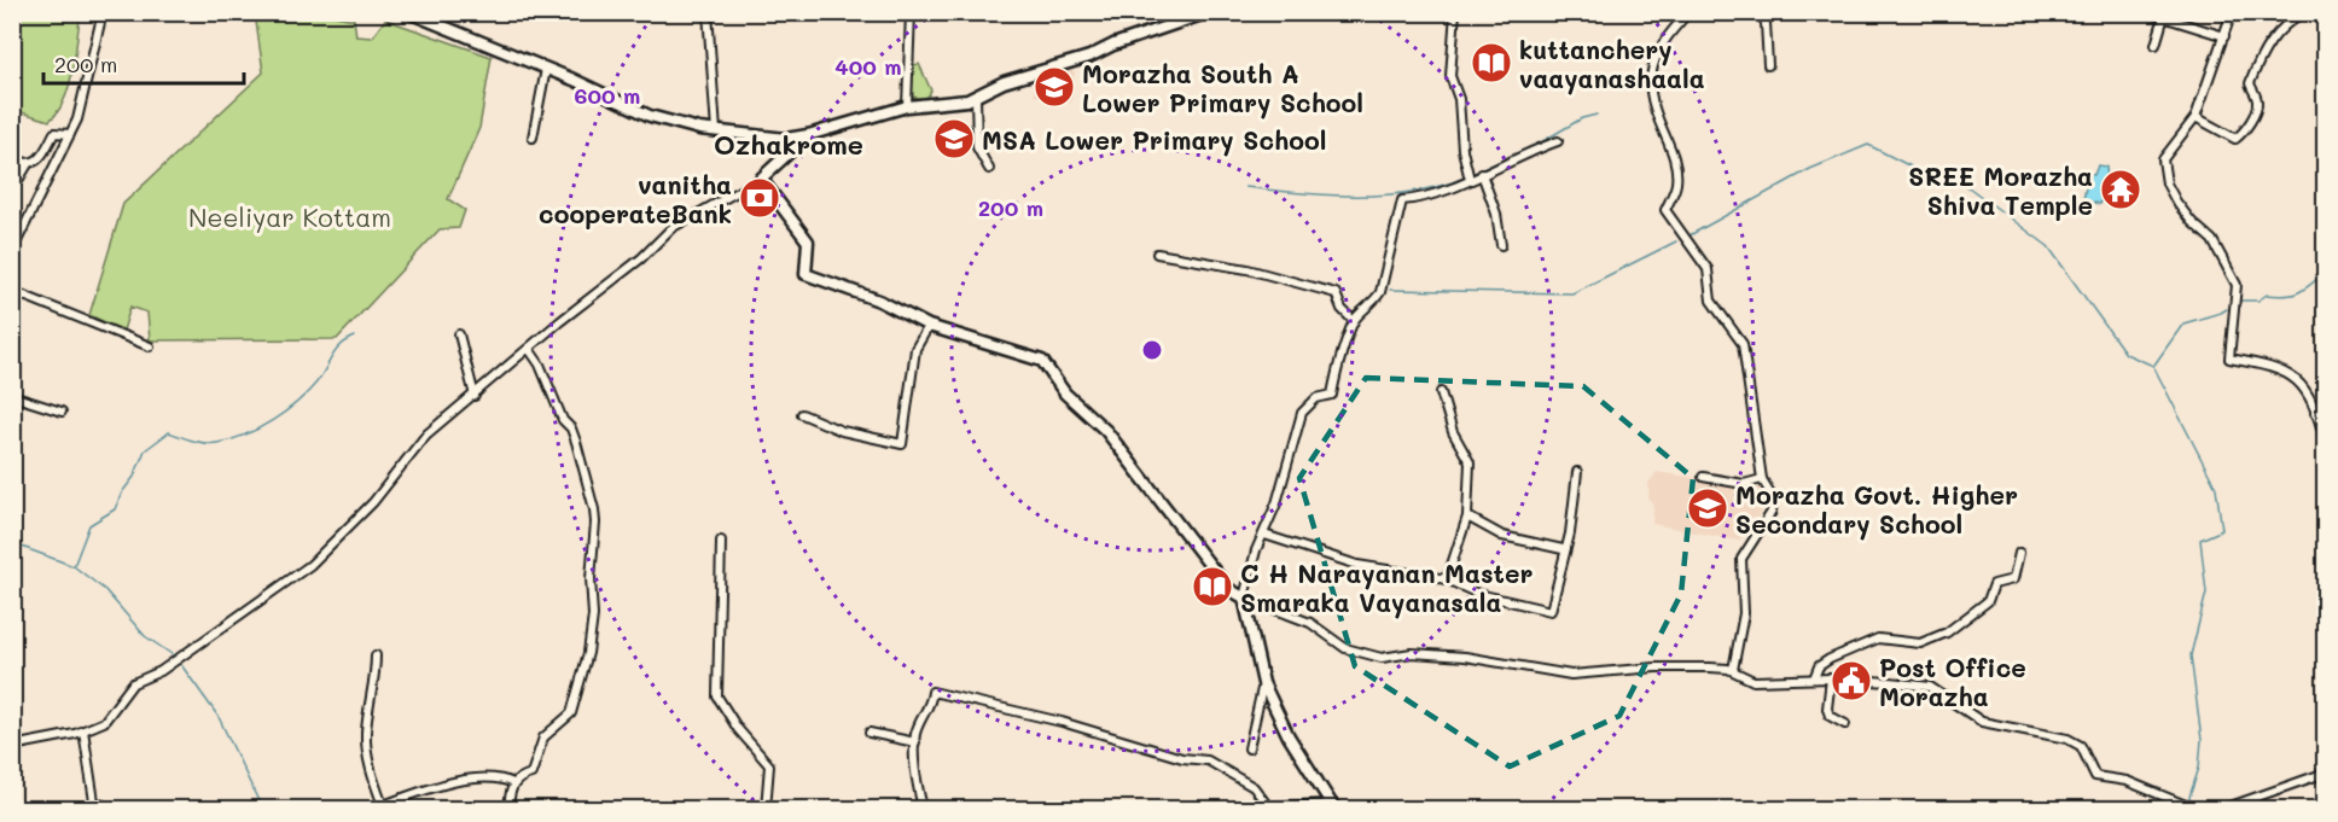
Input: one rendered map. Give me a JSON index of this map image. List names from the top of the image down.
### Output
{
  "districts": ["Ozhakrome"],
  "parks": ["Neeliyar Kottam"],
  "places": {
    "library": ["kuttanchery vaayanashaala", "C H Narayanan Master Smaraka Vayanasala"],
    "school or university": ["Morazha South A Lower Primary School", "MSA Lower Primary School", "Morazha Govt. Higher Secondary School"],
    "temple": ["SREE Morazha Shiva Temple"],
    "bank": ["vanitha cooperateBank"],
    "public building": ["Post Office Morazha"]
  },
  "scale_bar": "200 m",
  "rings": ["400 m", "600 m", "200 m"]
}
